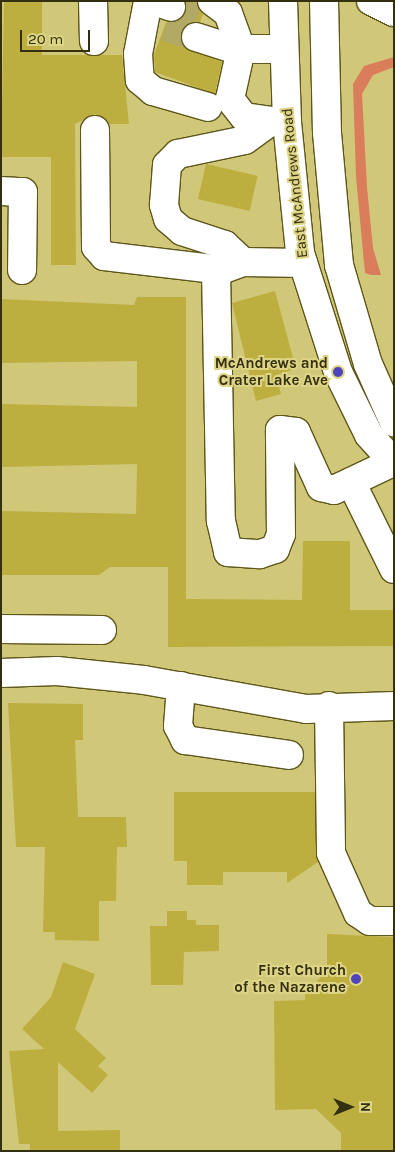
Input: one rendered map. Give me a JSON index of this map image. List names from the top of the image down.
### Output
{
  "streets": {
    "main road": ["East McAndrews Road"]
  },
  "places": ["McAndrews and Crater Lake Ave", "First Church of the Nazarene"],
  "scale_bar": "20 m",
  "north": "right"
}
